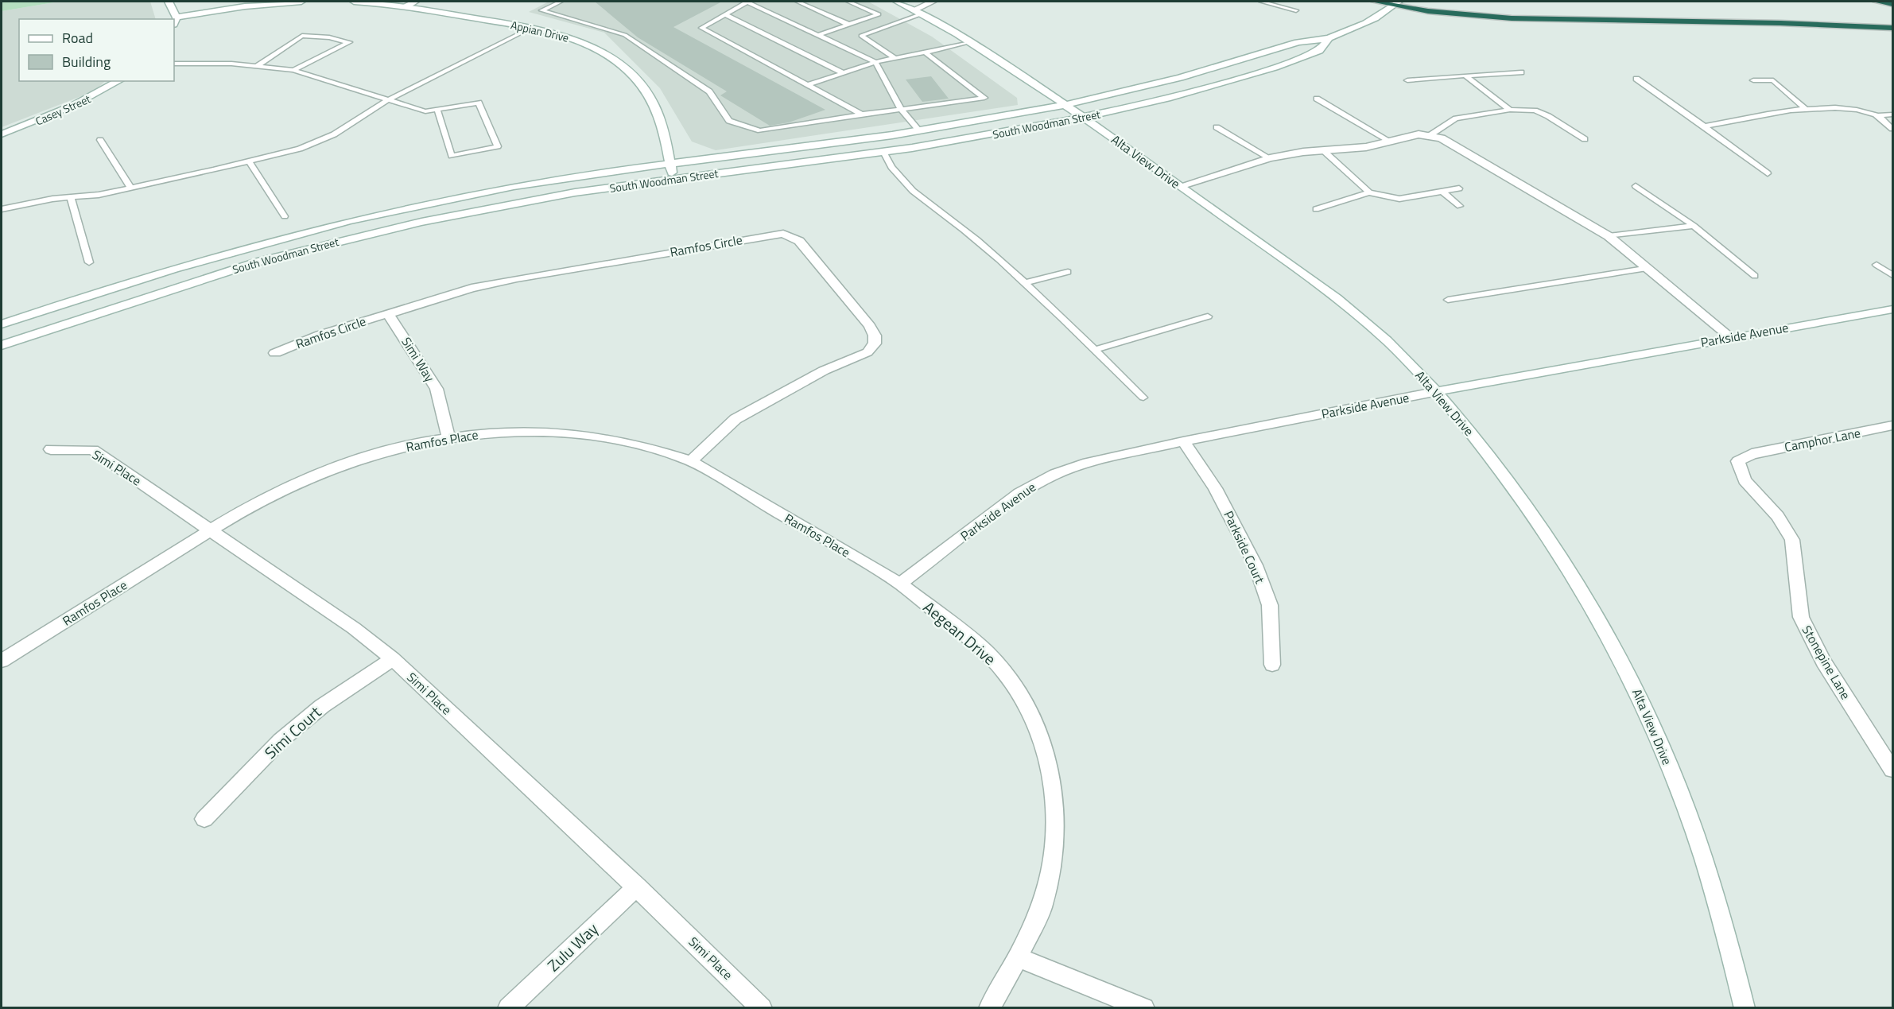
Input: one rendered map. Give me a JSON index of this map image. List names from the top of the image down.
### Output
{
  "streets": {
    "street": [
      "Appian Drive",
      "Casey Street",
      "South Woodman Street",
      "Alta View Drive",
      "Ramfos Circle",
      "Parkside Avenue",
      "Simi Way",
      "Camphor Lane",
      "Ramfos Place",
      "Simi Place",
      "Parkside Court",
      "Aegean Drive",
      "Stonepine Lane",
      "Simi Court",
      "Zulu Way"
    ]
  },
  "crossings": [
    ["Appian Drive", "South Woodman Street"],
    ["South Woodman Street", "Alta View Drive"],
    ["Alta View Drive", "Parkside Avenue"],
    ["Ramfos Circle", "Simi Way"],
    ["Ramfos Circle", "Ramfos Place"],
    ["Parkside Avenue", "Ramfos Place"],
    ["Parkside Avenue", "Parkside Court"],
    ["Parkside Avenue", "Aegean Drive"],
    ["Simi Way", "Ramfos Place"],
    ["Camphor Lane", "Stonepine Lane"],
    ["Ramfos Place", "Simi Place"],
    ["Ramfos Place", "Aegean Drive"],
    ["Simi Place", "Simi Court"],
    ["Simi Place", "Zulu Way"]
  ],
  "legend": ["Road", "Building"]
}
